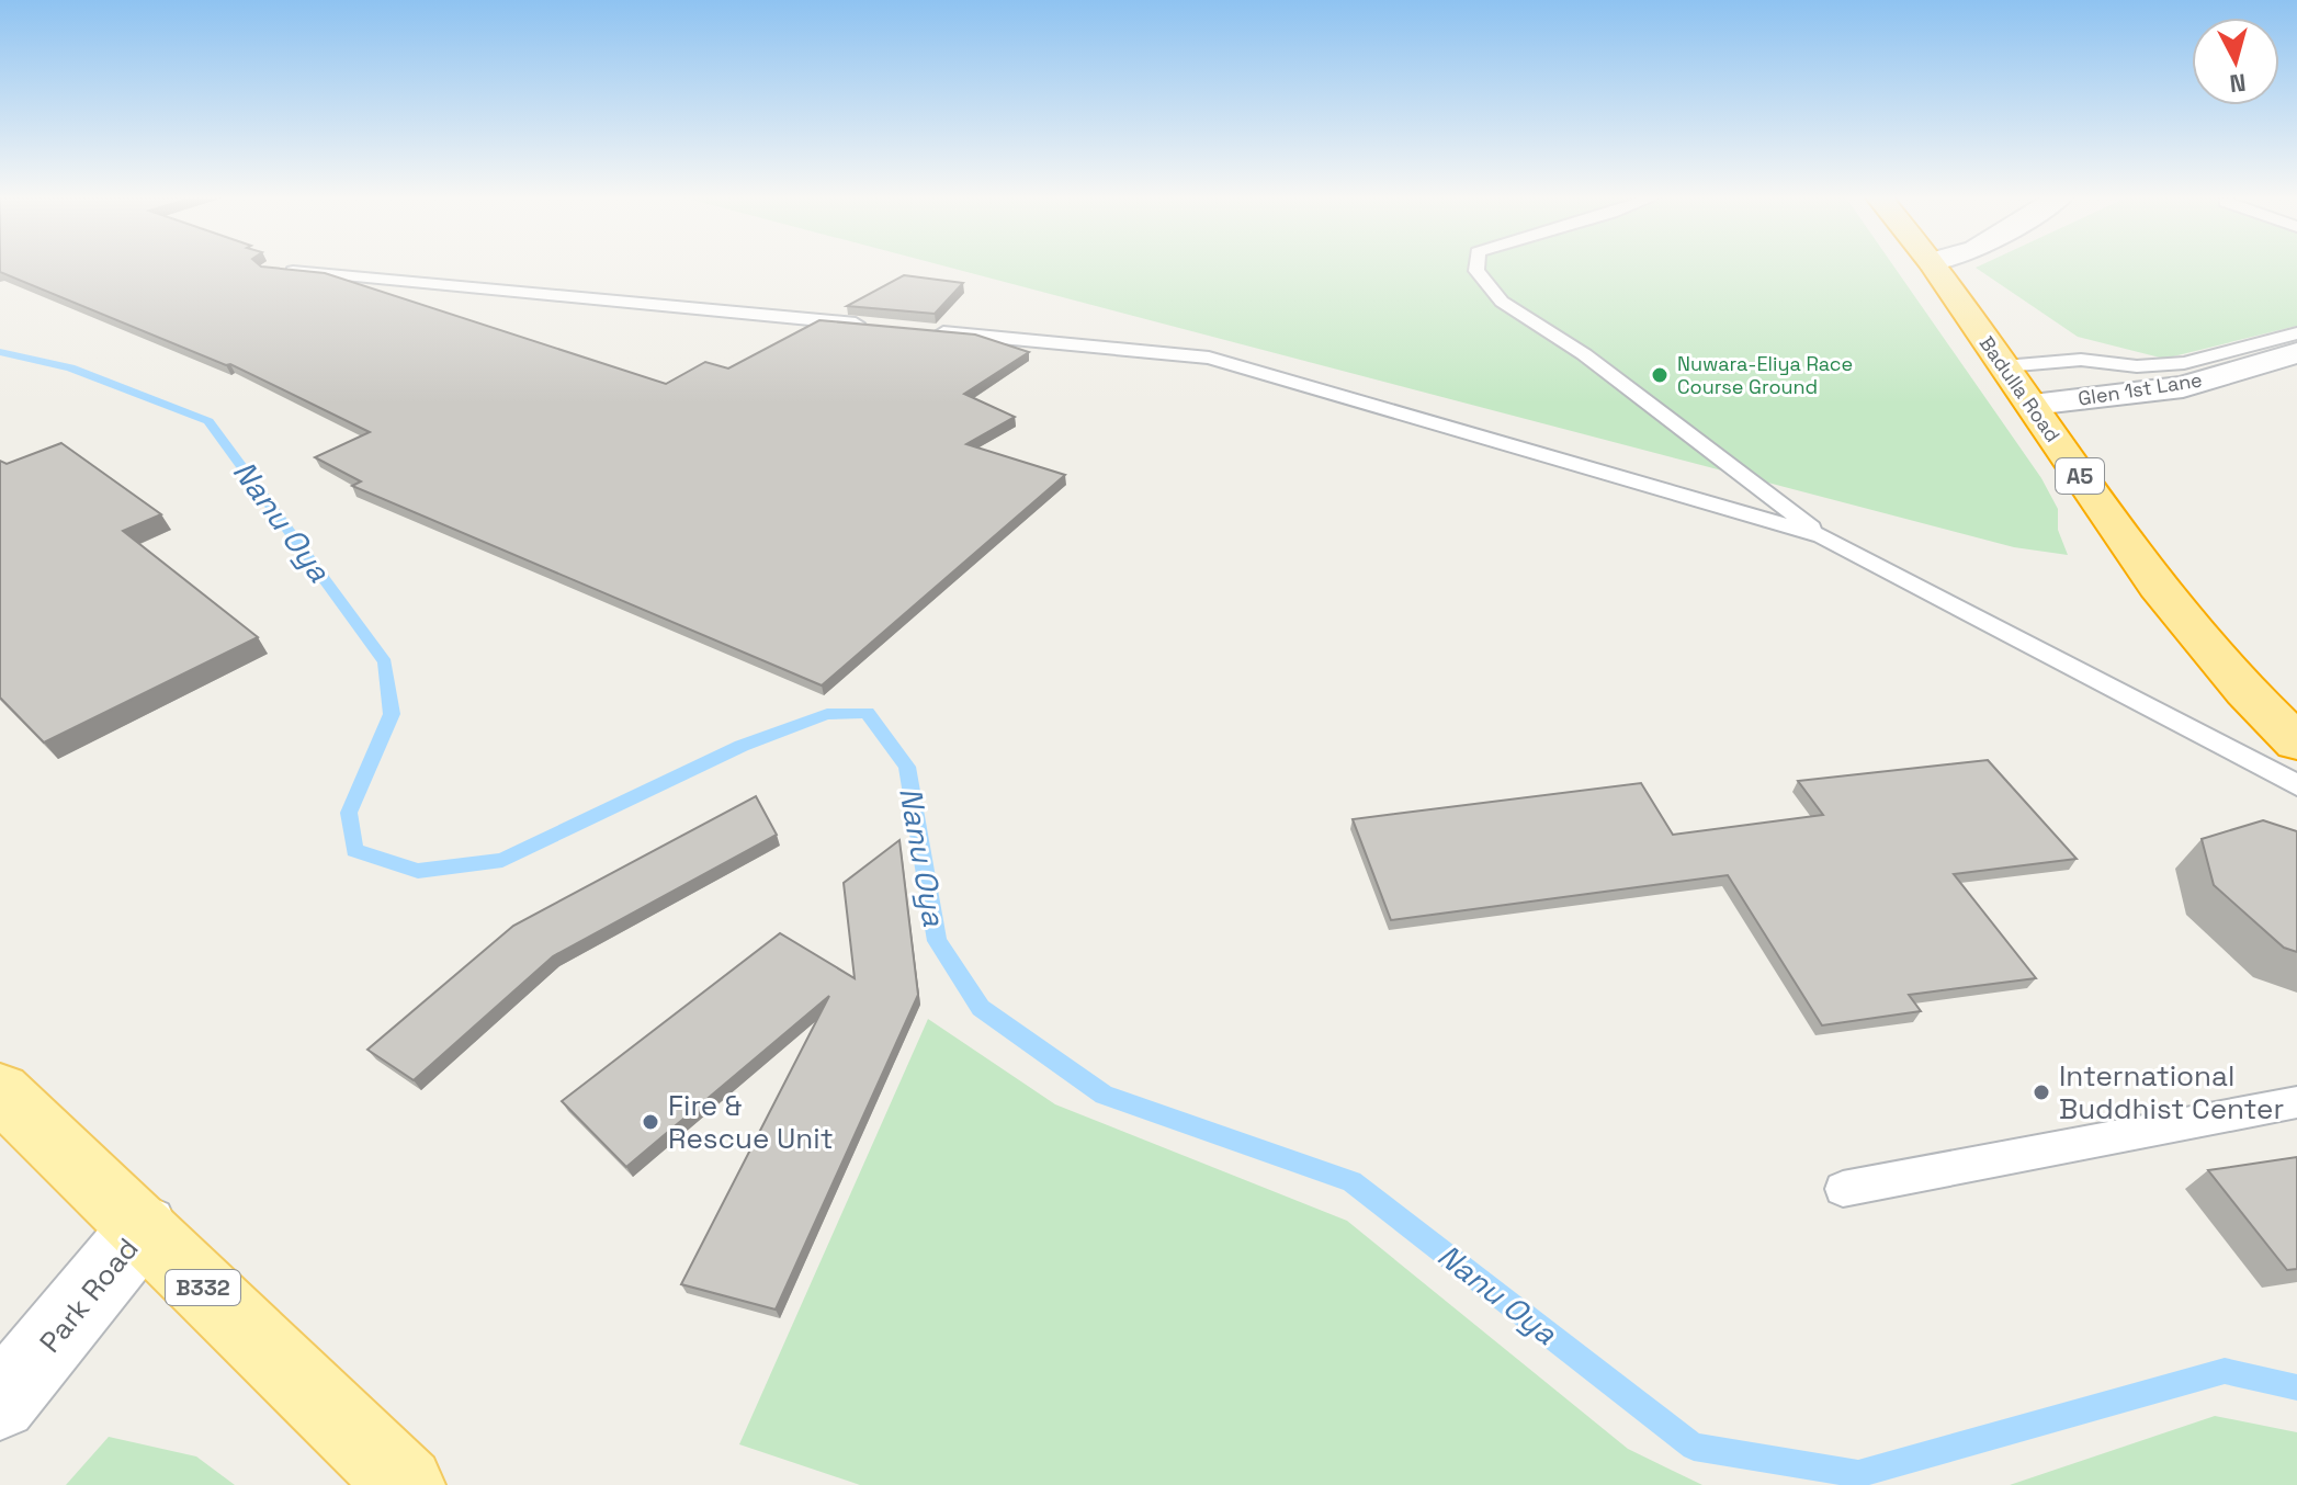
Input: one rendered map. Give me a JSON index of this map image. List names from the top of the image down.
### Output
{
  "streets": {
    "highway": ["Badulla Road", "A5"],
    "main road": ["B332"],
    "street": ["Glen 1st Lane", "Park Road"]
  },
  "crossings": [
    ["Badulla Road", "Glen 1st Lane"],
    ["B332", "Park Road"]
  ],
  "water": ["Nanu Oya"],
  "places": ["Nuwara-Eliya Race Course Ground", "International Buddhist Center", "Fire & Rescue Unit"],
  "north": "bottom"
}
